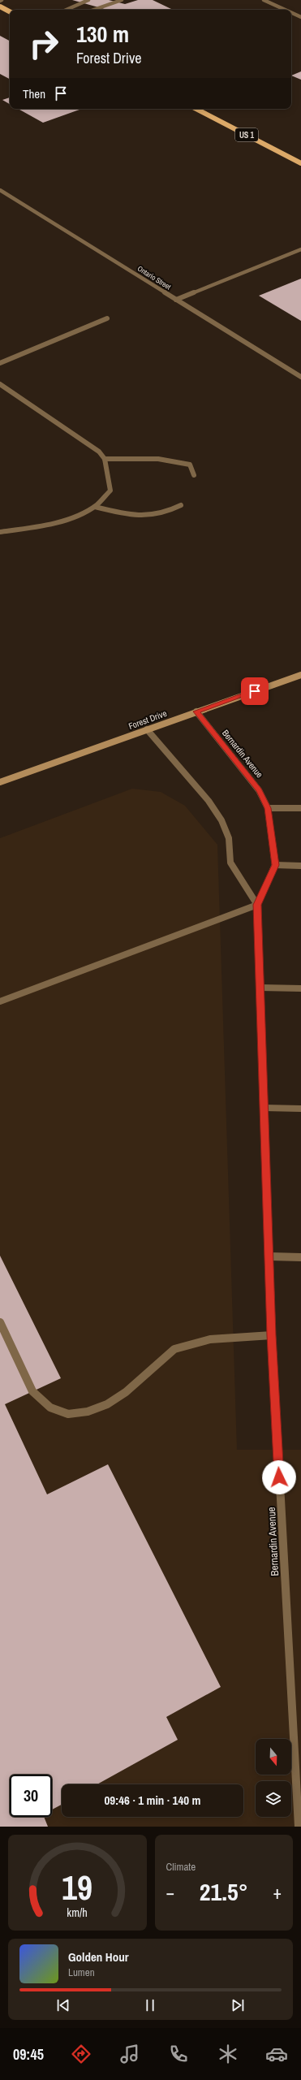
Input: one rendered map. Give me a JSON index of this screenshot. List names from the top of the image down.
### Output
{
  "streets": {
    "main road": ["US 1", "Forest Drive"],
    "street": ["Ontario Street", "Bernardin Avenue"]
  },
  "crossings": [
    ["Forest Drive", "Bernardin Avenue"]
  ],
  "north": "bottom",
  "page": {
    "turn": ["130 m", "Forest Drive"],
    "then": "Then",
    "limit": "30",
    "trip": "09:46 · 1 min · 140 m",
    "tile": "Climate",
    "heat": ["−", "21.5°", "+"],
    "song": ["Golden Hour", "Lumen"],
    "tabs": "09:45",
    "gauge": ["19", "km/h"]
  }
}
